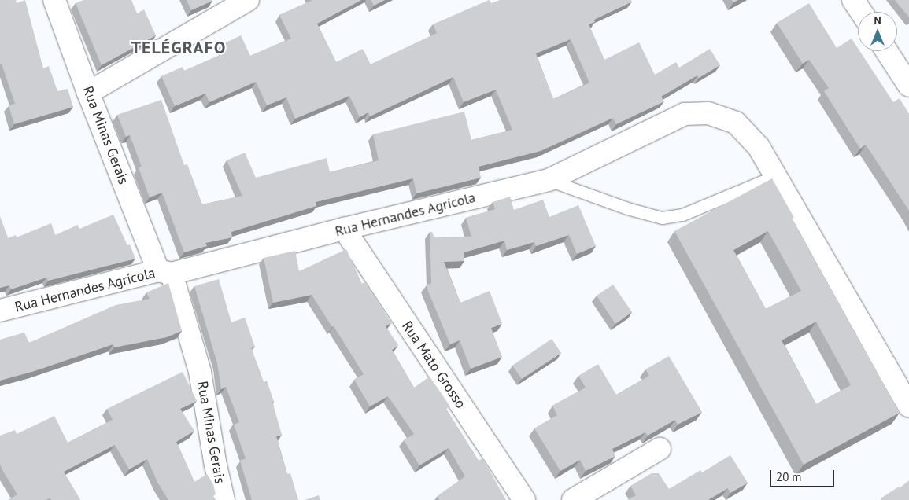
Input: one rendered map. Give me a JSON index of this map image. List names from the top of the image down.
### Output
{
  "streets": {
    "street": ["Rua Minas Gerais", "Rua Hernandes Agrícola", "Rua Mato Grosso"]
  },
  "crossings": [
    ["Rua Minas Gerais", "Rua Hernandes Agrícola"],
    ["Rua Hernandes Agrícola", "Rua Mato Grosso"]
  ],
  "districts": ["TELÉGRAFO"],
  "scale_bar": "20 m",
  "north": "top"
}
